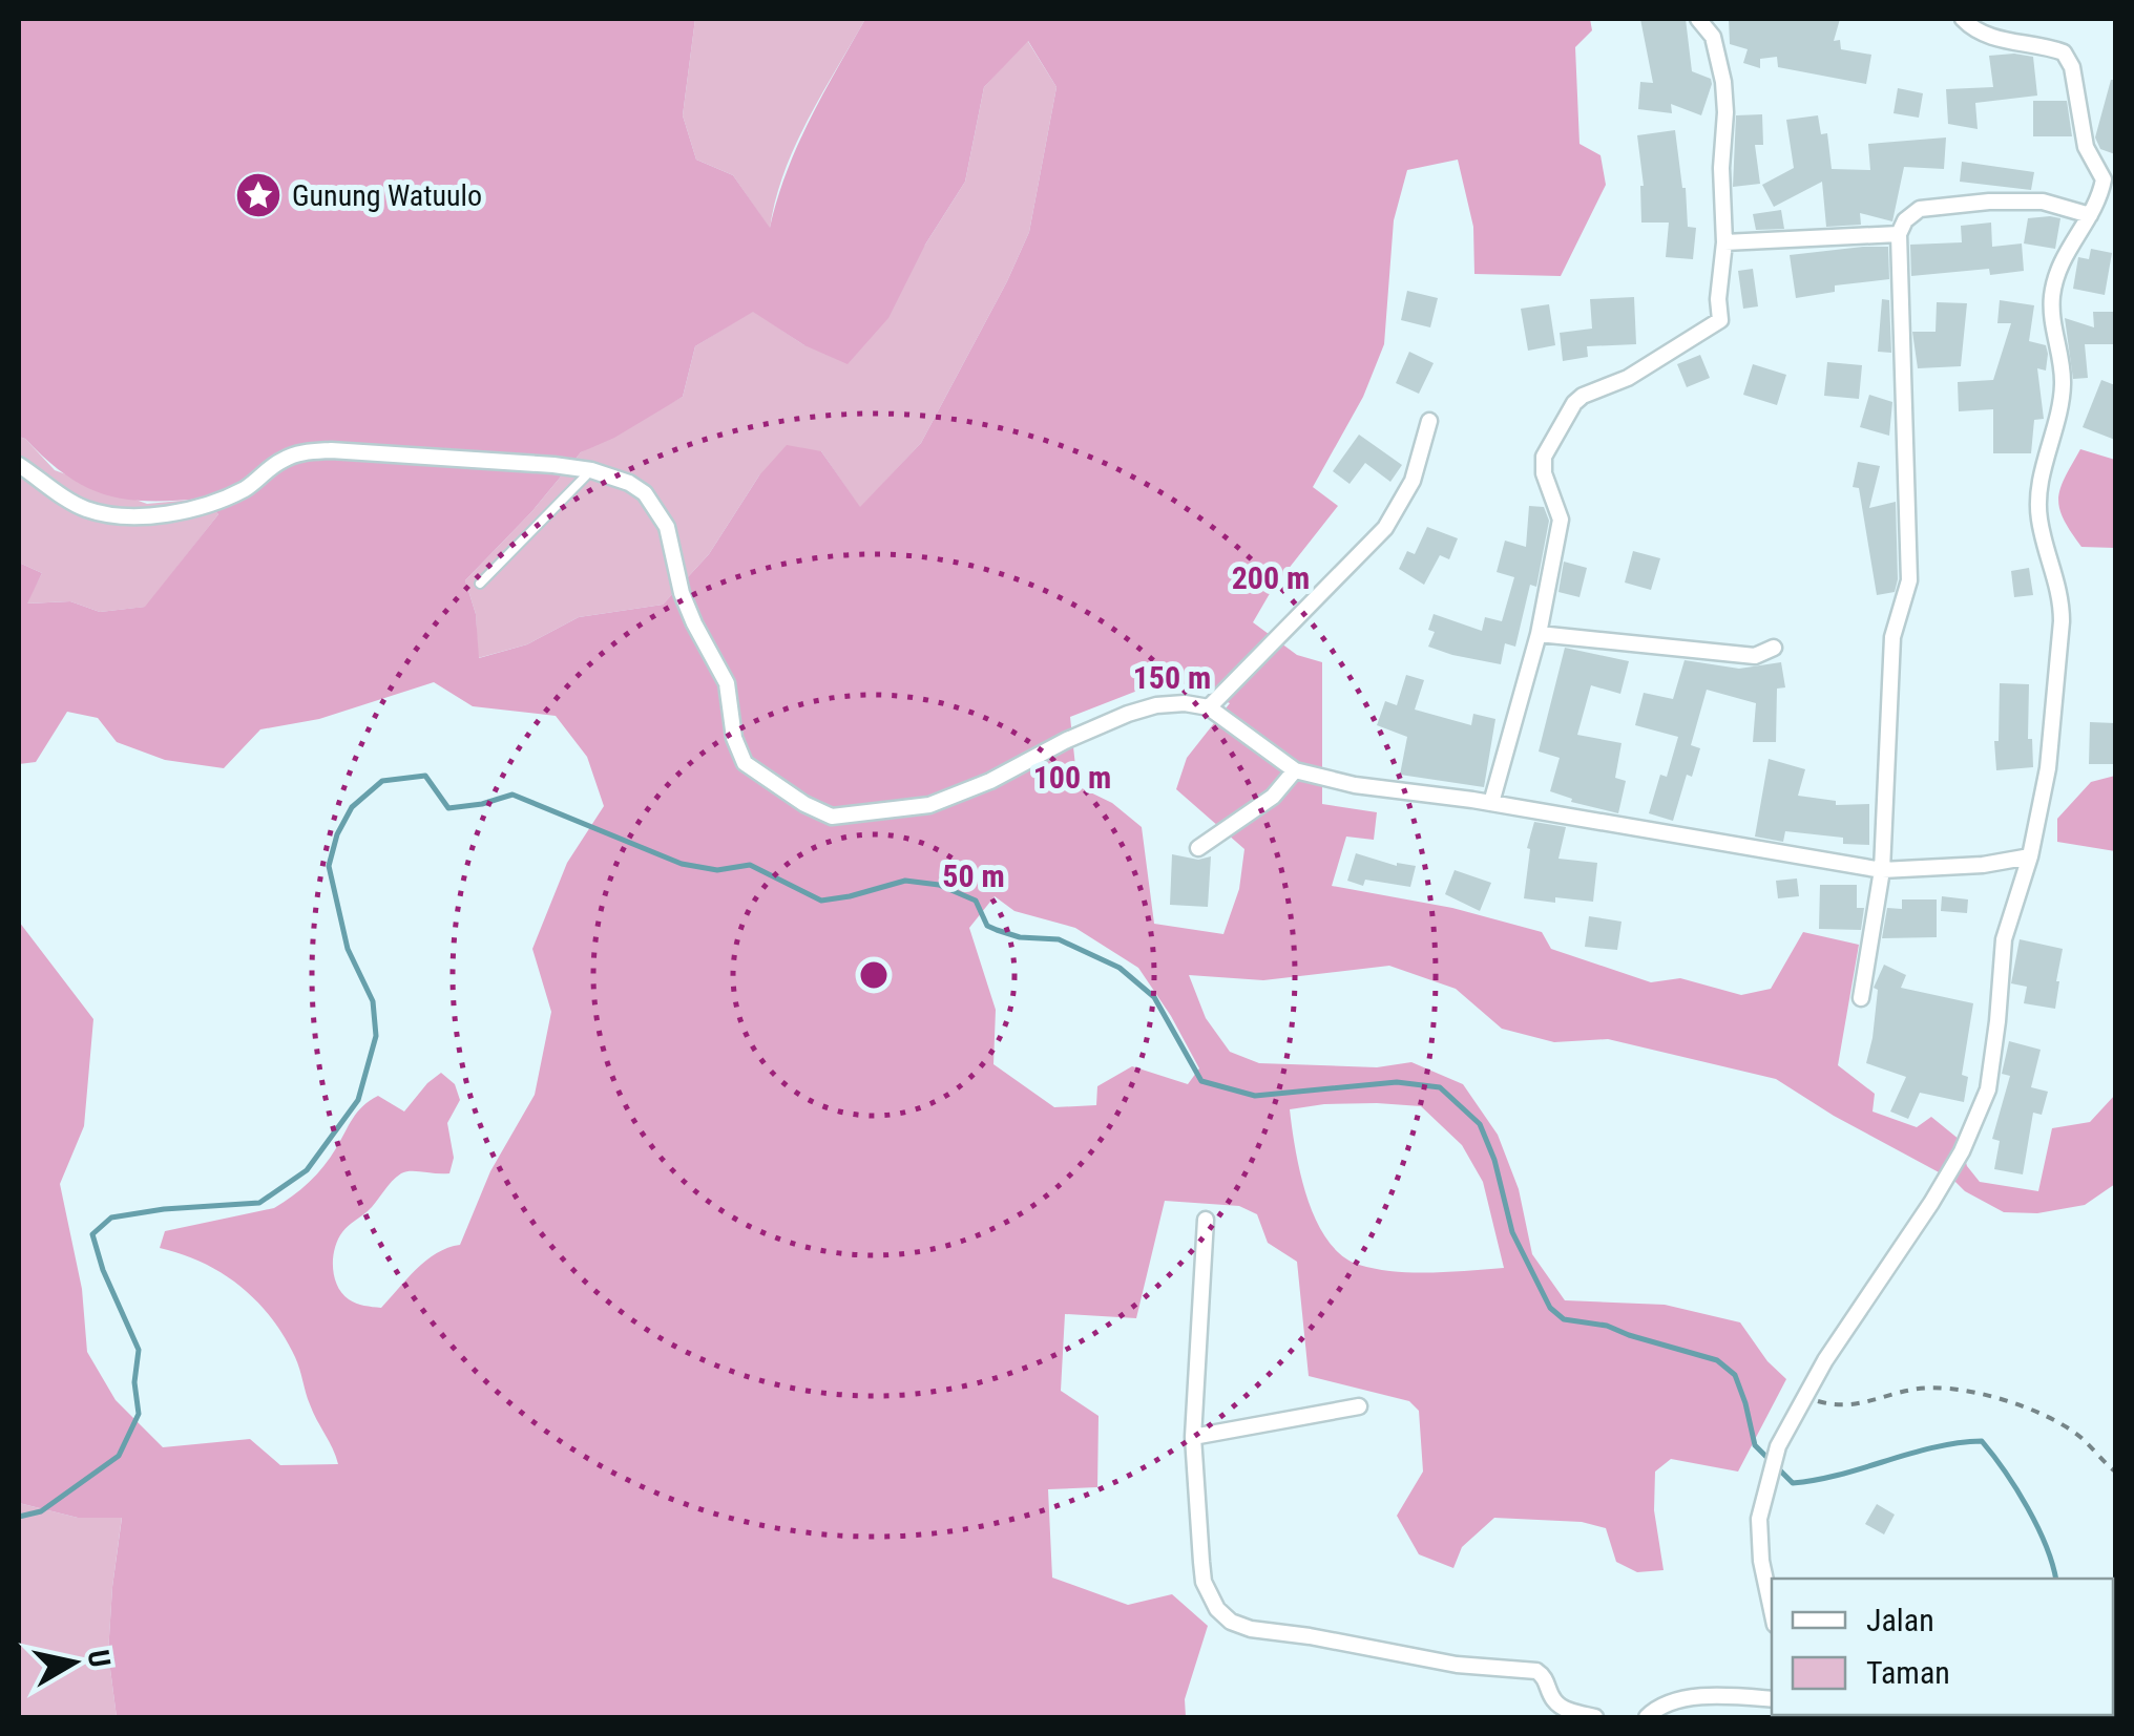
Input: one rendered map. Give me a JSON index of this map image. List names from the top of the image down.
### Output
{
  "places": {
    "place": ["Gunung Watuulo"]
  },
  "legend": ["Jalan", "Taman"],
  "north": "right",
  "rings": [
    "200 m",
    "150 m",
    "100 m",
    "50 m"
  ]
}
